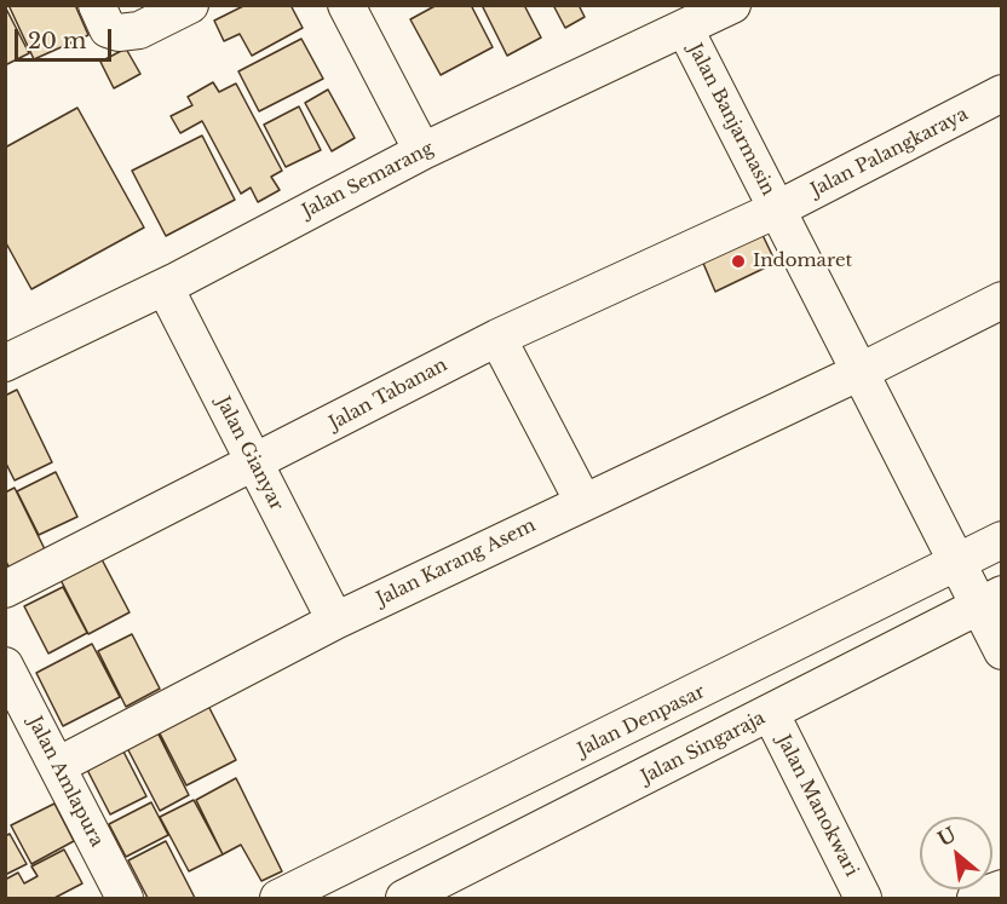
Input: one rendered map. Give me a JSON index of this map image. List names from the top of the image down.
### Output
{
  "streets": {
    "street": [
      "Jalan Banjarmasin",
      "Jalan Palangkaraya",
      "Jalan Semarang",
      "Jalan Tabanan",
      "Jalan Gianyar",
      "Jalan Karang Asem",
      "Jalan Denpasar",
      "Jalan Singaraja",
      "Jalan Amlapura",
      "Jalan Manokwari"
    ]
  },
  "crossings": [
    ["Jalan Banjarmasin", "Jalan Palangkaraya"],
    ["Jalan Banjarmasin", "Jalan Semarang"],
    ["Jalan Banjarmasin", "Jalan Tabanan"],
    ["Jalan Banjarmasin", "Jalan Karang Asem"],
    ["Jalan Banjarmasin", "Jalan Denpasar"],
    ["Jalan Banjarmasin", "Jalan Singaraja"],
    ["Jalan Palangkaraya", "Jalan Tabanan"],
    ["Jalan Semarang", "Jalan Gianyar"],
    ["Jalan Tabanan", "Jalan Gianyar"],
    ["Jalan Gianyar", "Jalan Karang Asem"],
    ["Jalan Karang Asem", "Jalan Amlapura"],
    ["Jalan Denpasar", "Jalan Singaraja"],
    ["Jalan Singaraja", "Jalan Manokwari"]
  ],
  "places": ["Indomaret"],
  "scale_bar": "20 m",
  "north": "top left"
}
